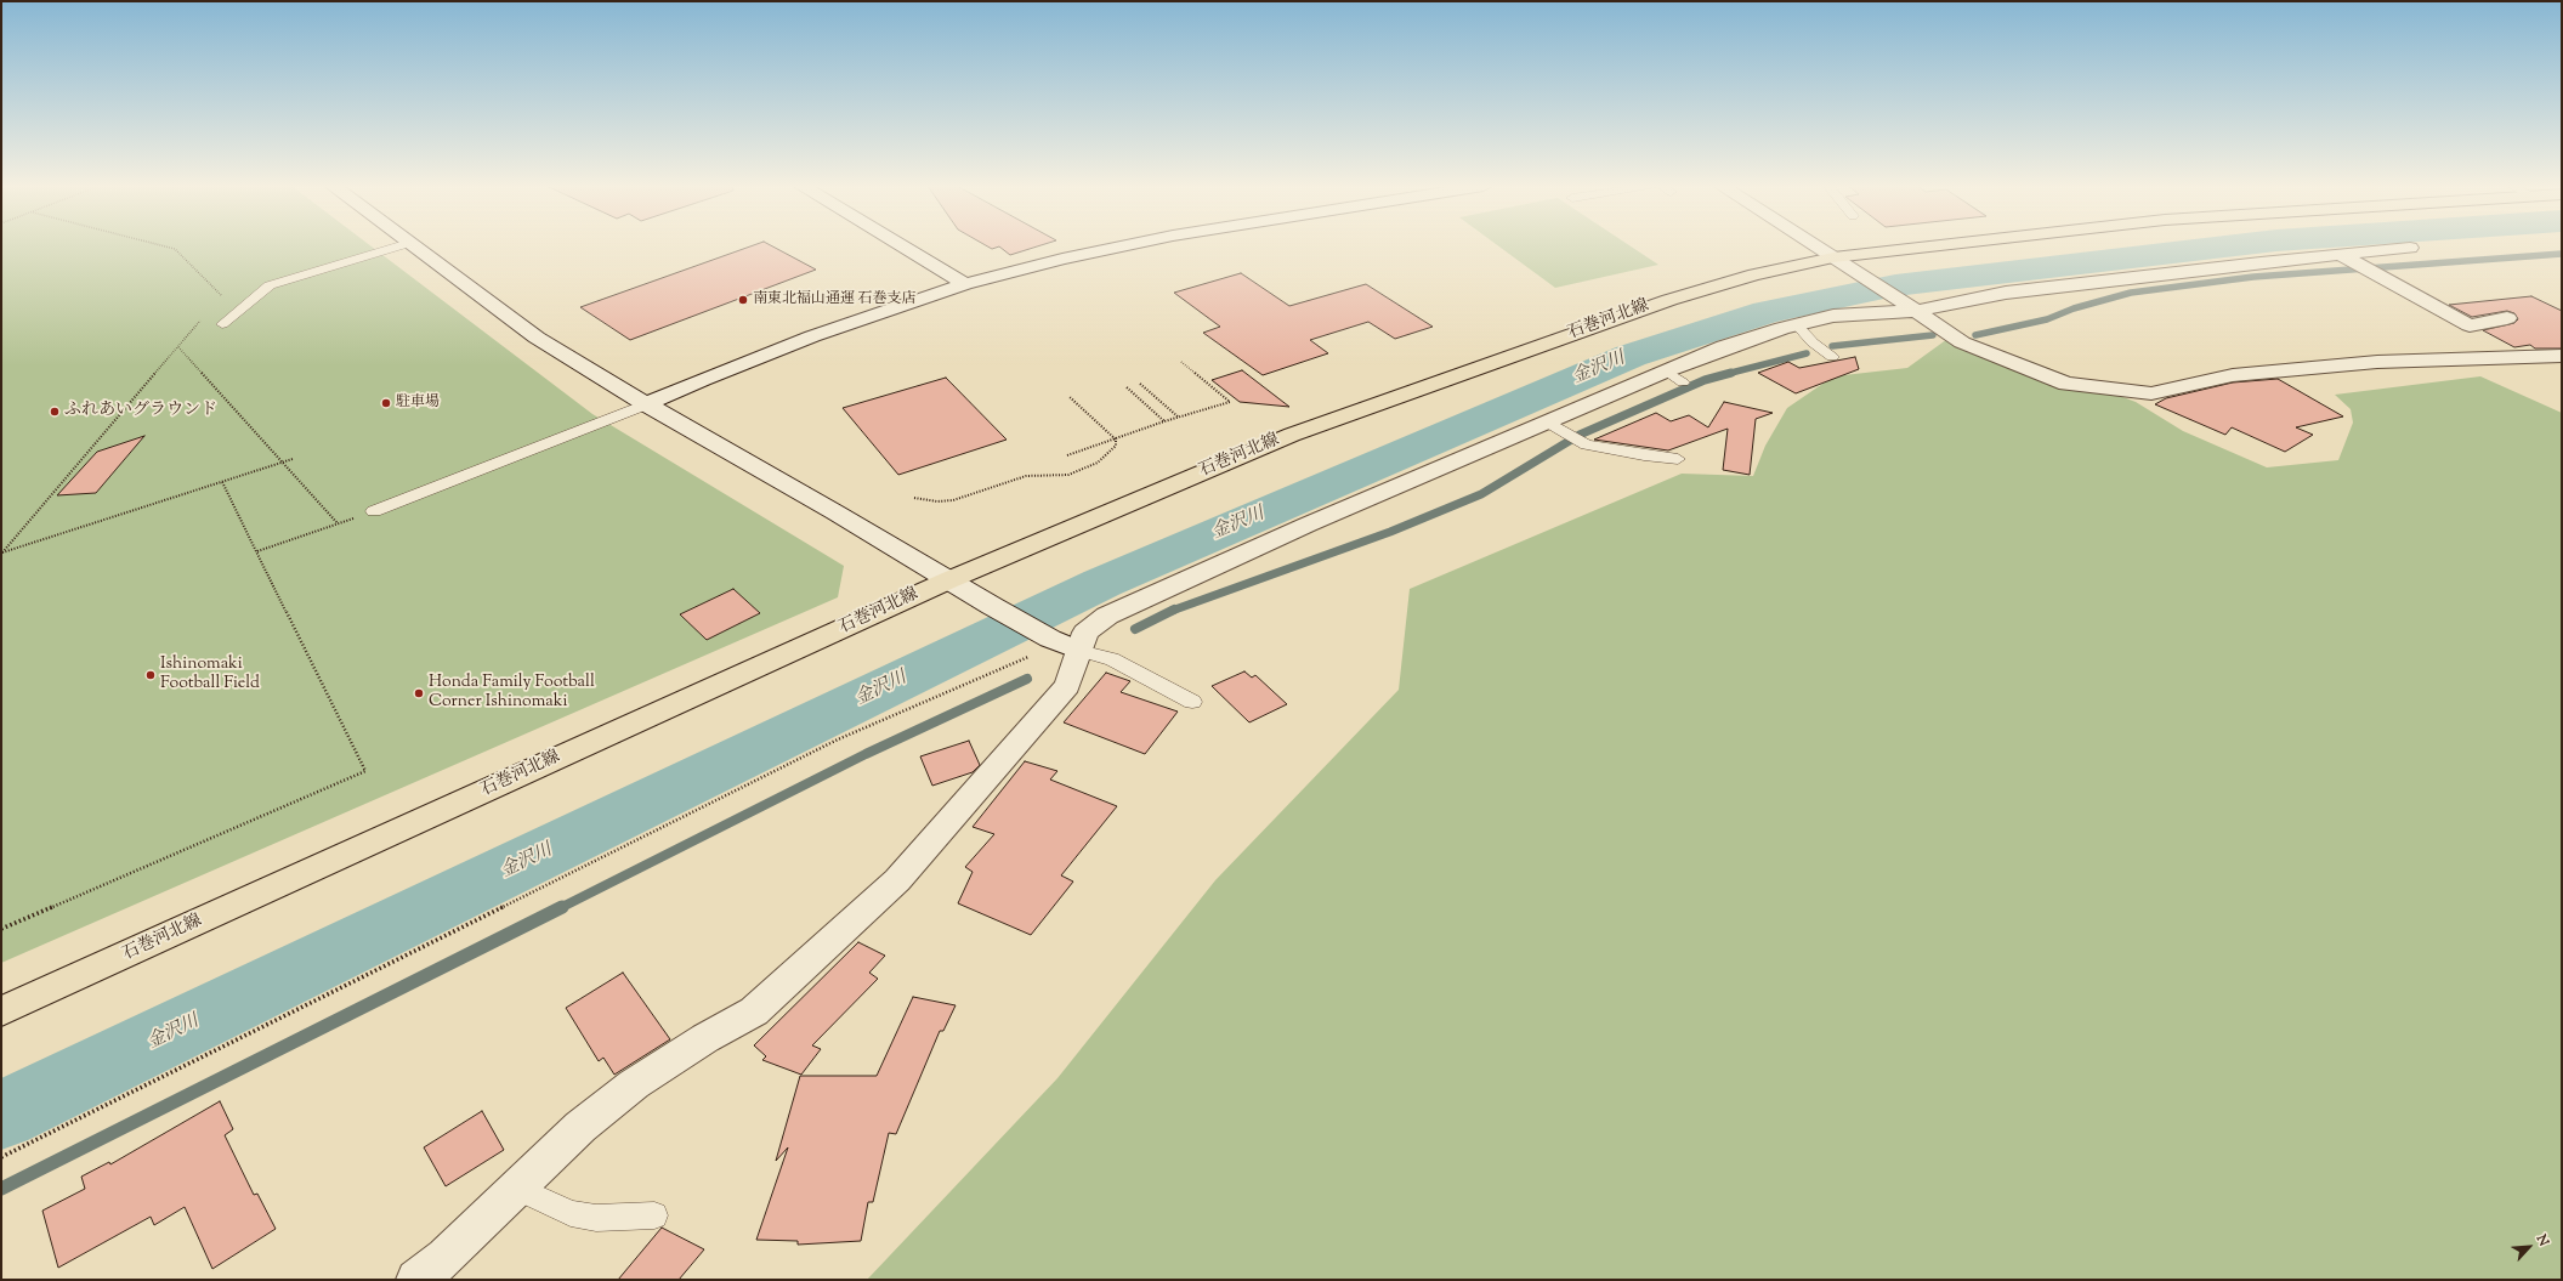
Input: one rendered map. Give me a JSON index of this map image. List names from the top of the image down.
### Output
{
  "streets": {
    "main road": ["石巻河北線"]
  },
  "water": ["金沢川"],
  "places": [
    "南東北福山通運 石巻支店",
    "駐車場",
    "ふれあいグラウンド",
    "Ishinomaki Football Field",
    "Honda Family Football Corner Ishinomaki"
  ],
  "north": "top right"
}
